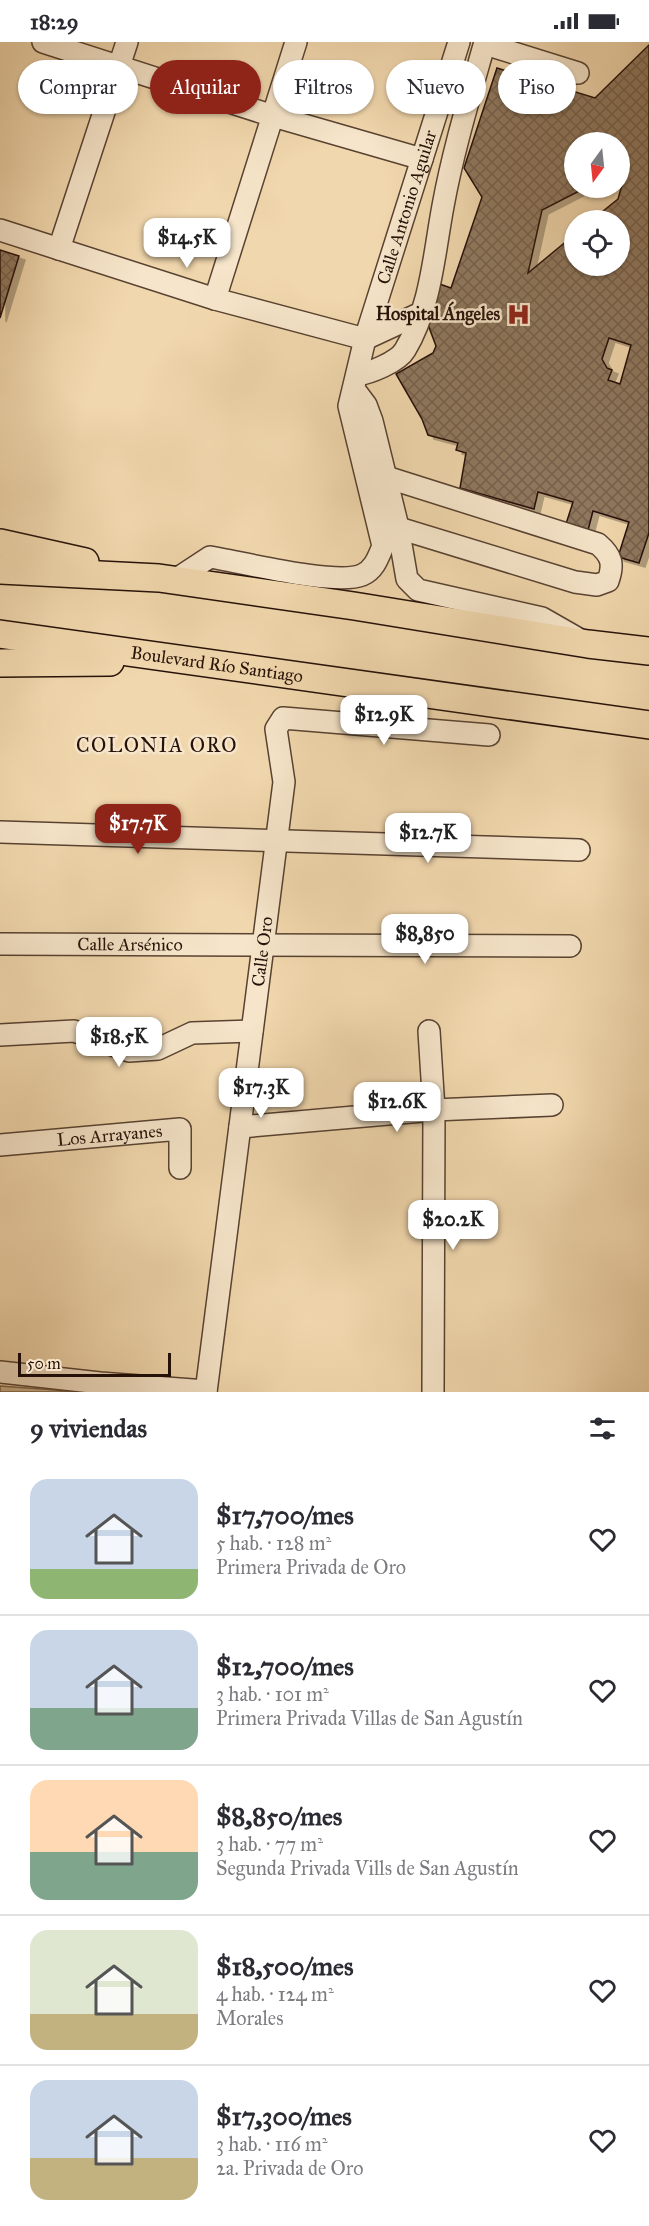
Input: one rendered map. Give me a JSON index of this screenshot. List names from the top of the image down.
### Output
{
  "streets": {
    "main road": ["Boulevard Río Santiago"],
    "street": [
      "Calle Antonio Aguilar",
      "Calle Arsénico",
      "Calle Oro",
      "Los Arrayanes"
    ]
  },
  "crossings": [
    ["Calle Arsénico", "Calle Oro"]
  ],
  "districts": ["COLONIA ORO"],
  "places": {
    "hospital": ["Hospital Ángeles"]
  },
  "scale_bar": "50 m",
  "north": "bottom",
  "page": {
    "status": "18:29",
    "chip": [
      "Comprar",
      "Alquilar",
      "Filtros",
      "Nuevo",
      "Piso"
    ],
    "price": [
      "$14.5K",
      "$12.9K",
      "$17.7K",
      "$12.7K",
      "$8,850",
      "$18.5K",
      "$17.3K",
      "$12.6K",
      "$20.2K"
    ],
    "scale": "50 m",
    "heading": "9 viviendas",
    "list": [
      {
        "name": "$17,700/mes",
        "note": "5 hab. · 128 m² · Primera Privada de Oro"
      },
      {
        "name": "$12,700/mes",
        "note": "3 hab. · 101 m² · Primera Privada Villas de San Agustín"
      },
      {
        "name": "$8,850/mes",
        "note": "3 hab. · 77 m² · Segunda Privada Vills de San Agustín"
      },
      {
        "name": "$18,500/mes",
        "note": "4 hab. · 124 m² · Morales"
      },
      {
        "name": "$17,300/mes",
        "note": "3 hab. · 116 m² · 2a. Privada de Oro"
      }
    ]
  }
}
